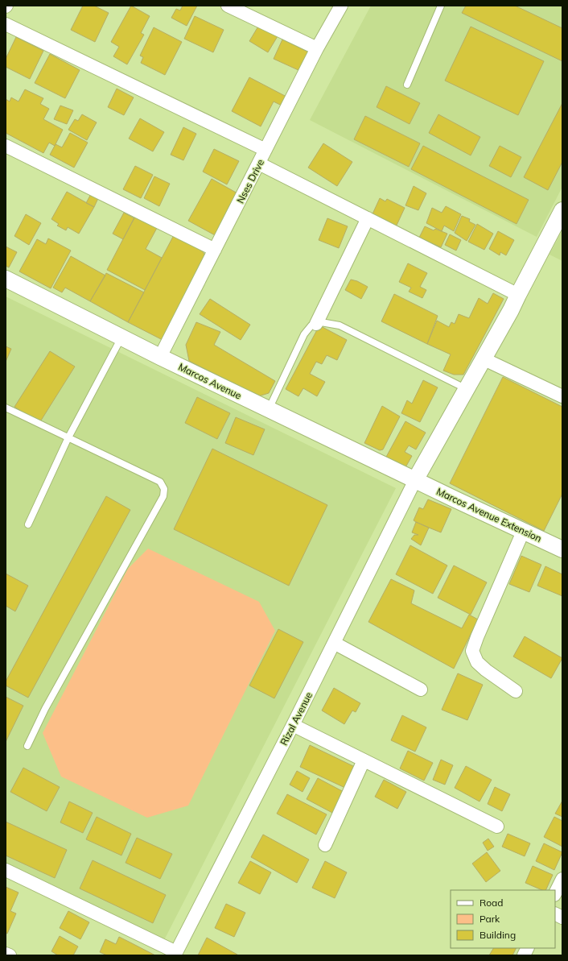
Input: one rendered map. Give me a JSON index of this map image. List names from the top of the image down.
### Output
{
  "streets": {
    "street": [
      "Nses Drive",
      "Marcos Avenue",
      "Marcos Avenue Extension",
      "Rizal Avenue"
    ]
  },
  "crossings": [
    ["Nses Drive", "Marcos Avenue"],
    ["Marcos Avenue", "Marcos Avenue Extension"],
    ["Marcos Avenue", "Rizal Avenue"],
    ["Marcos Avenue Extension", "Rizal Avenue"]
  ],
  "legend": ["Road", "Park", "Building"]
}
